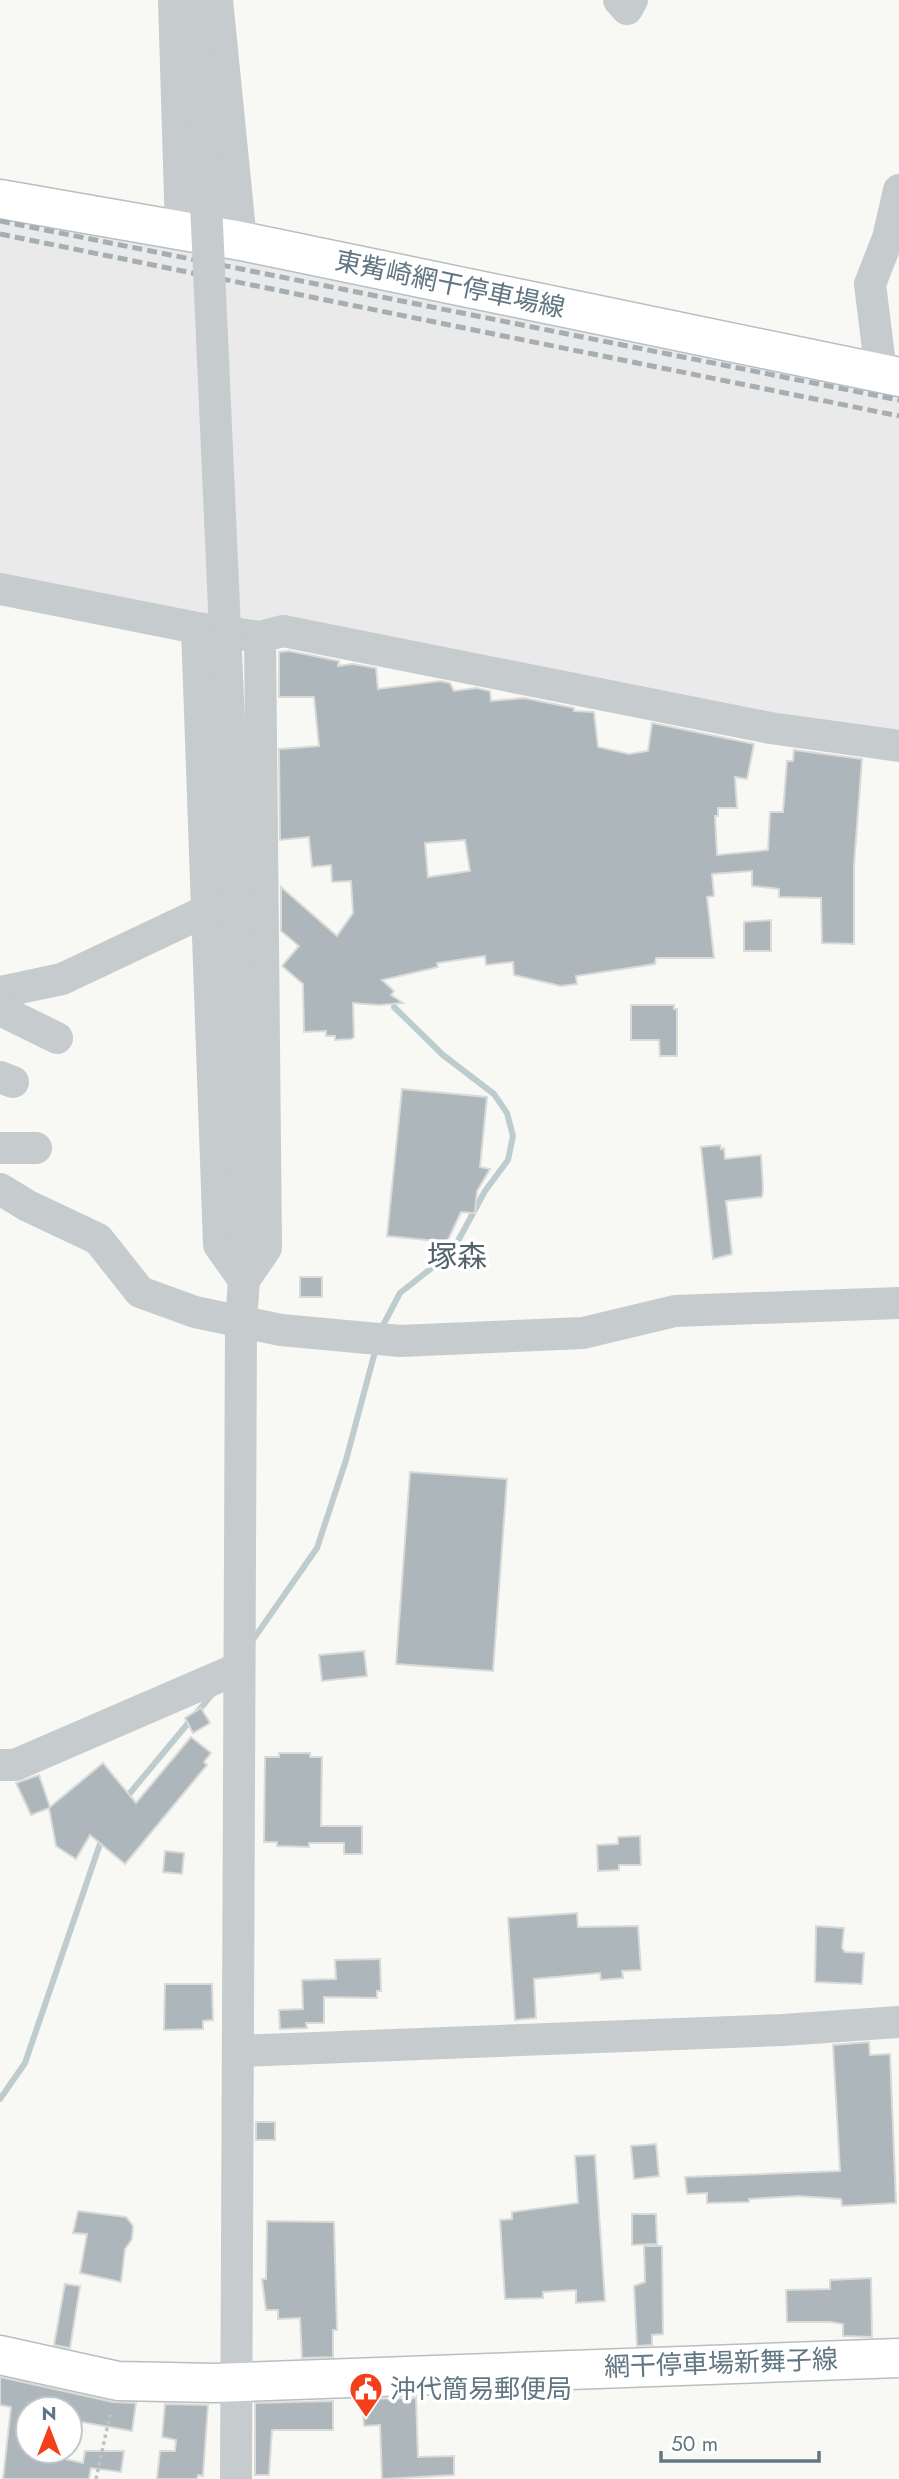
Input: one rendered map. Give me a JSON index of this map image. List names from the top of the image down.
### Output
{
  "streets": {
    "main road": ["東觜崎網干停車場線", "網干停車場新舞子線"]
  },
  "districts": ["塚森"],
  "places": {
    "public building": ["沖代簡易郵便局"]
  },
  "scale_bar": "50 m",
  "north": "top"
}
